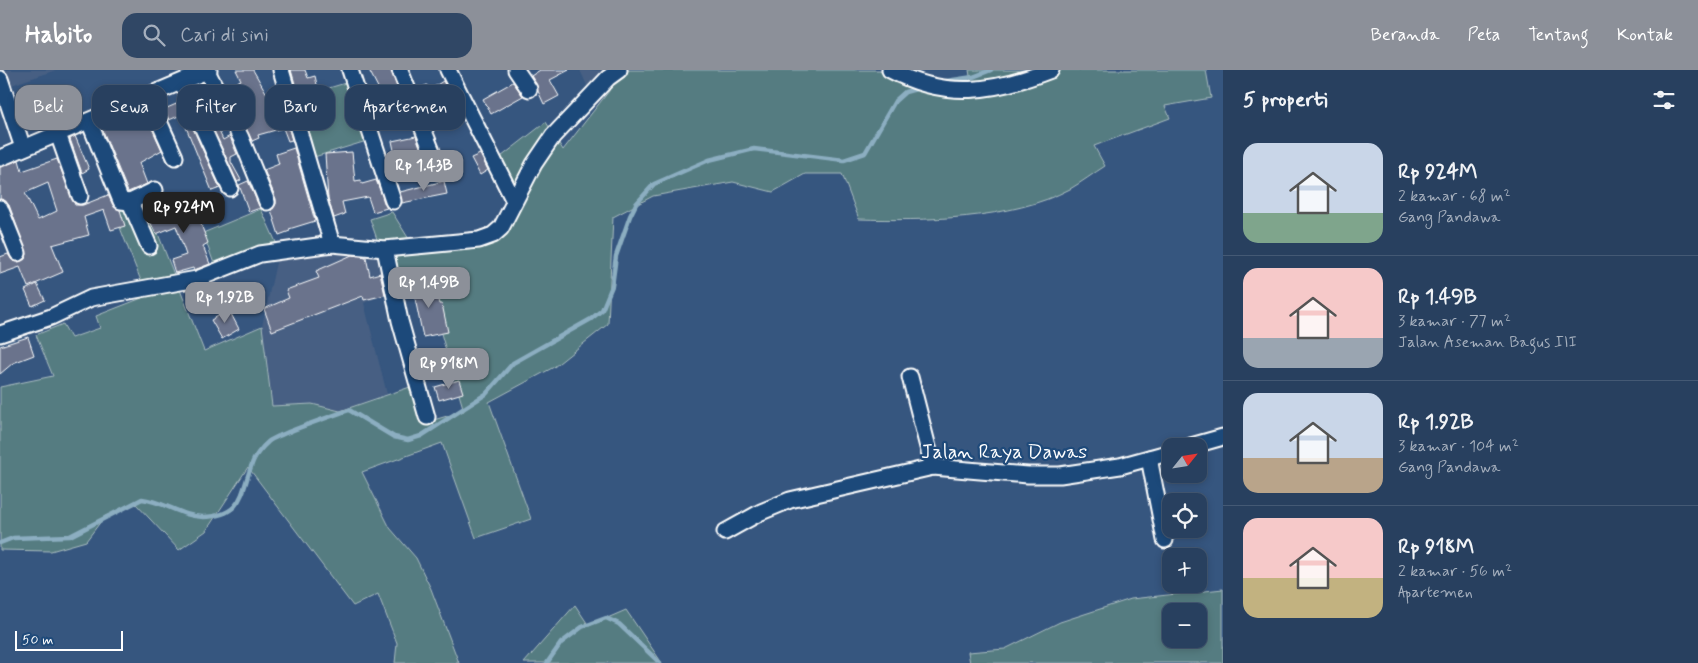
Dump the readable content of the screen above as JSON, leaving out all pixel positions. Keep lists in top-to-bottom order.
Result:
{
  "streets": {
    "street": ["Jalan Raya Dawas"]
  },
  "scale_bar": "50 m",
  "north": "top right",
  "page": {
    "header": "Habito",
    "search": "Cari di sini",
    "nav": [
      "Beranda",
      "Peta",
      "Tentang",
      "Kontak"
    ],
    "heading": "5 properti",
    "chip": [
      "Beli",
      "Sewa",
      "Filter",
      "Baru",
      "Apartemen"
    ],
    "list": [
      {
        "name": "Rp 924M",
        "note": "2 kamar · 68 m² · Gang Pandawa"
      },
      {
        "name": "Rp 1.49B",
        "note": "3 kamar · 77 m² · Jalan Aseman Bagus III"
      },
      {
        "name": "Rp 1.92B",
        "note": "3 kamar · 104 m² · Gang Pandawa"
      },
      {
        "name": "Rp 918M",
        "note": "2 kamar · 56 m² · Apartemen"
      }
    ],
    "price": [
      "Rp 1.43B",
      "Rp 924M",
      "Rp 1.49B",
      "Rp 1.92B",
      "Rp 918M"
    ],
    "map_buttons": ["+", "−"],
    "scale": "50 m"
  }
}
